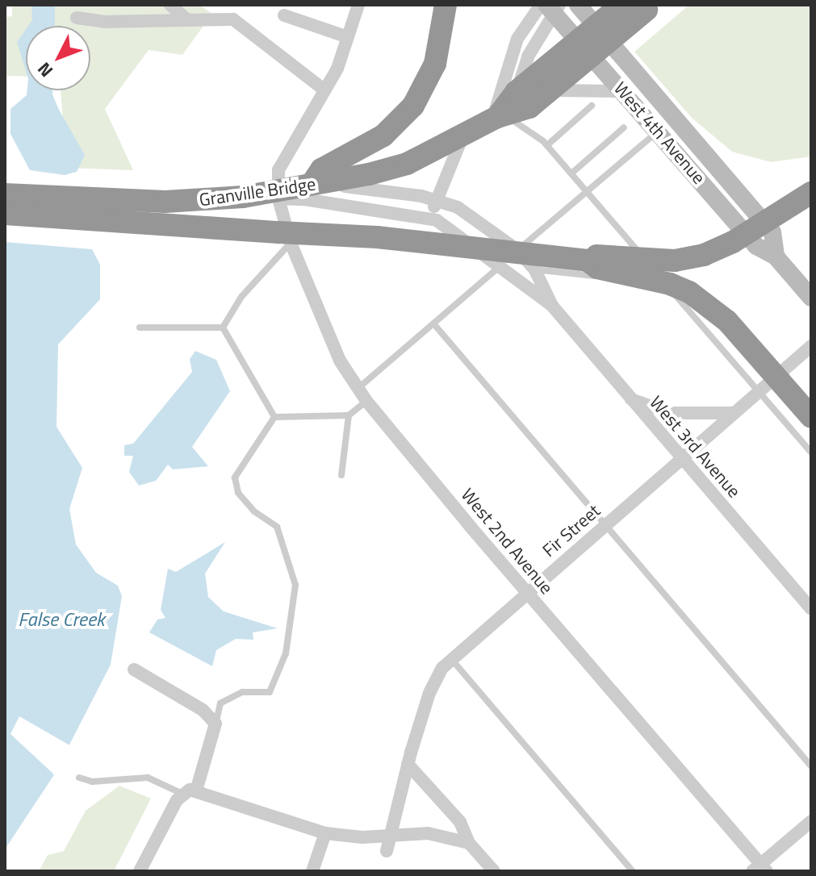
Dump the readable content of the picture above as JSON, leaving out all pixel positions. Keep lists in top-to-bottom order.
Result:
{
  "streets": {
    "highway": ["Granville Bridge"],
    "main road": ["West 4th Avenue"],
    "street": ["West 3rd Avenue", "Fir Street", "West 2nd Avenue"]
  },
  "crossings": [
    ["Granville Bridge", "West 3rd Avenue"],
    ["West 3rd Avenue", "Fir Street"],
    ["Fir Street", "West 2nd Avenue"]
  ],
  "water": ["False Creek"],
  "north": "bottom left"
}
